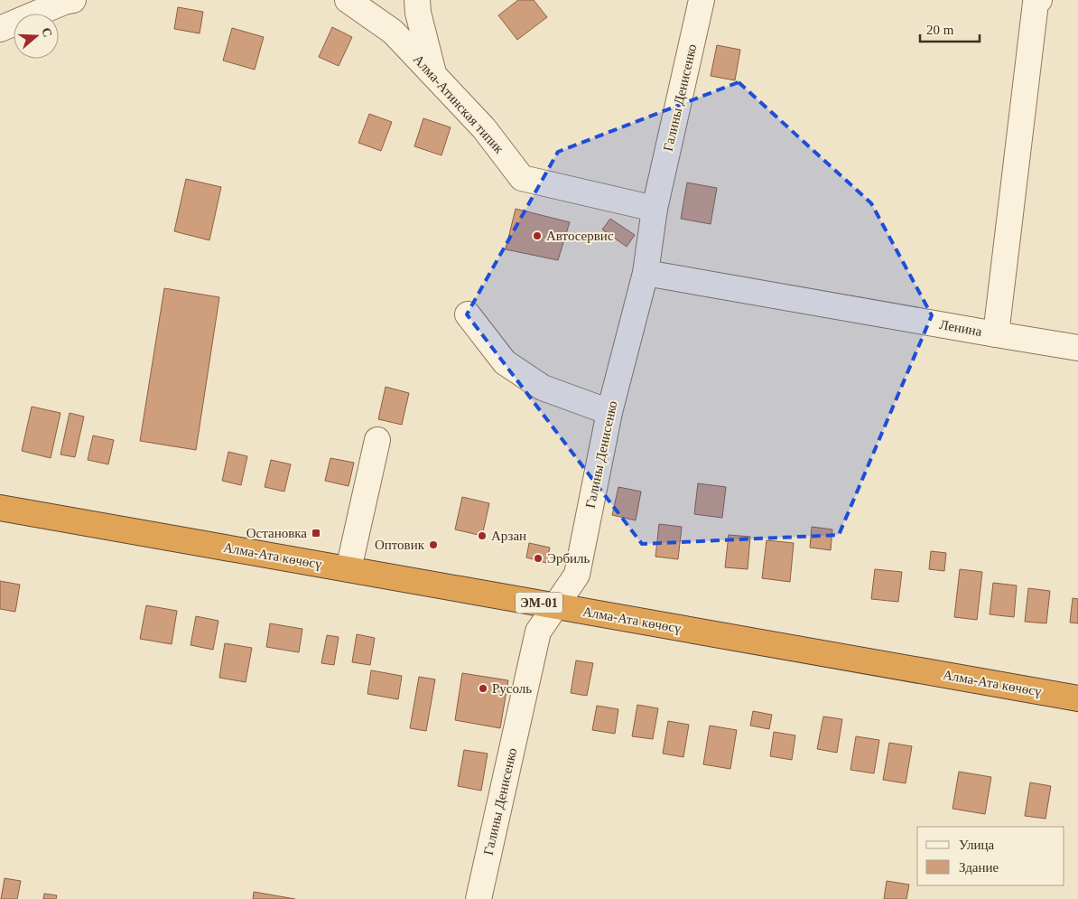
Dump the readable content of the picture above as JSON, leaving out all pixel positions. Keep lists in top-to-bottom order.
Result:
{
  "streets": {
    "highway": ["Алма-Ата көчөсү", "ЭМ-01"],
    "street": ["Галины Денисенко", "Алма-Атинская типик", "Ленина"]
  },
  "crossings": [
    ["Галины Денисенко", "Алма-Атинская типик"],
    ["Галины Денисенко", "Ленина"],
    ["Галины Денисенко", "Алма-Ата көчөсү"]
  ],
  "places": {
    "other": [
      "Автосервис",
      "Арзан",
      "Оптовик",
      "Эрбиль",
      "Русоль"
    ],
    "transit": ["Остановка"]
  },
  "legend": ["Улица", "Здание"],
  "scale_bar": "20 m",
  "north": "right"
}
